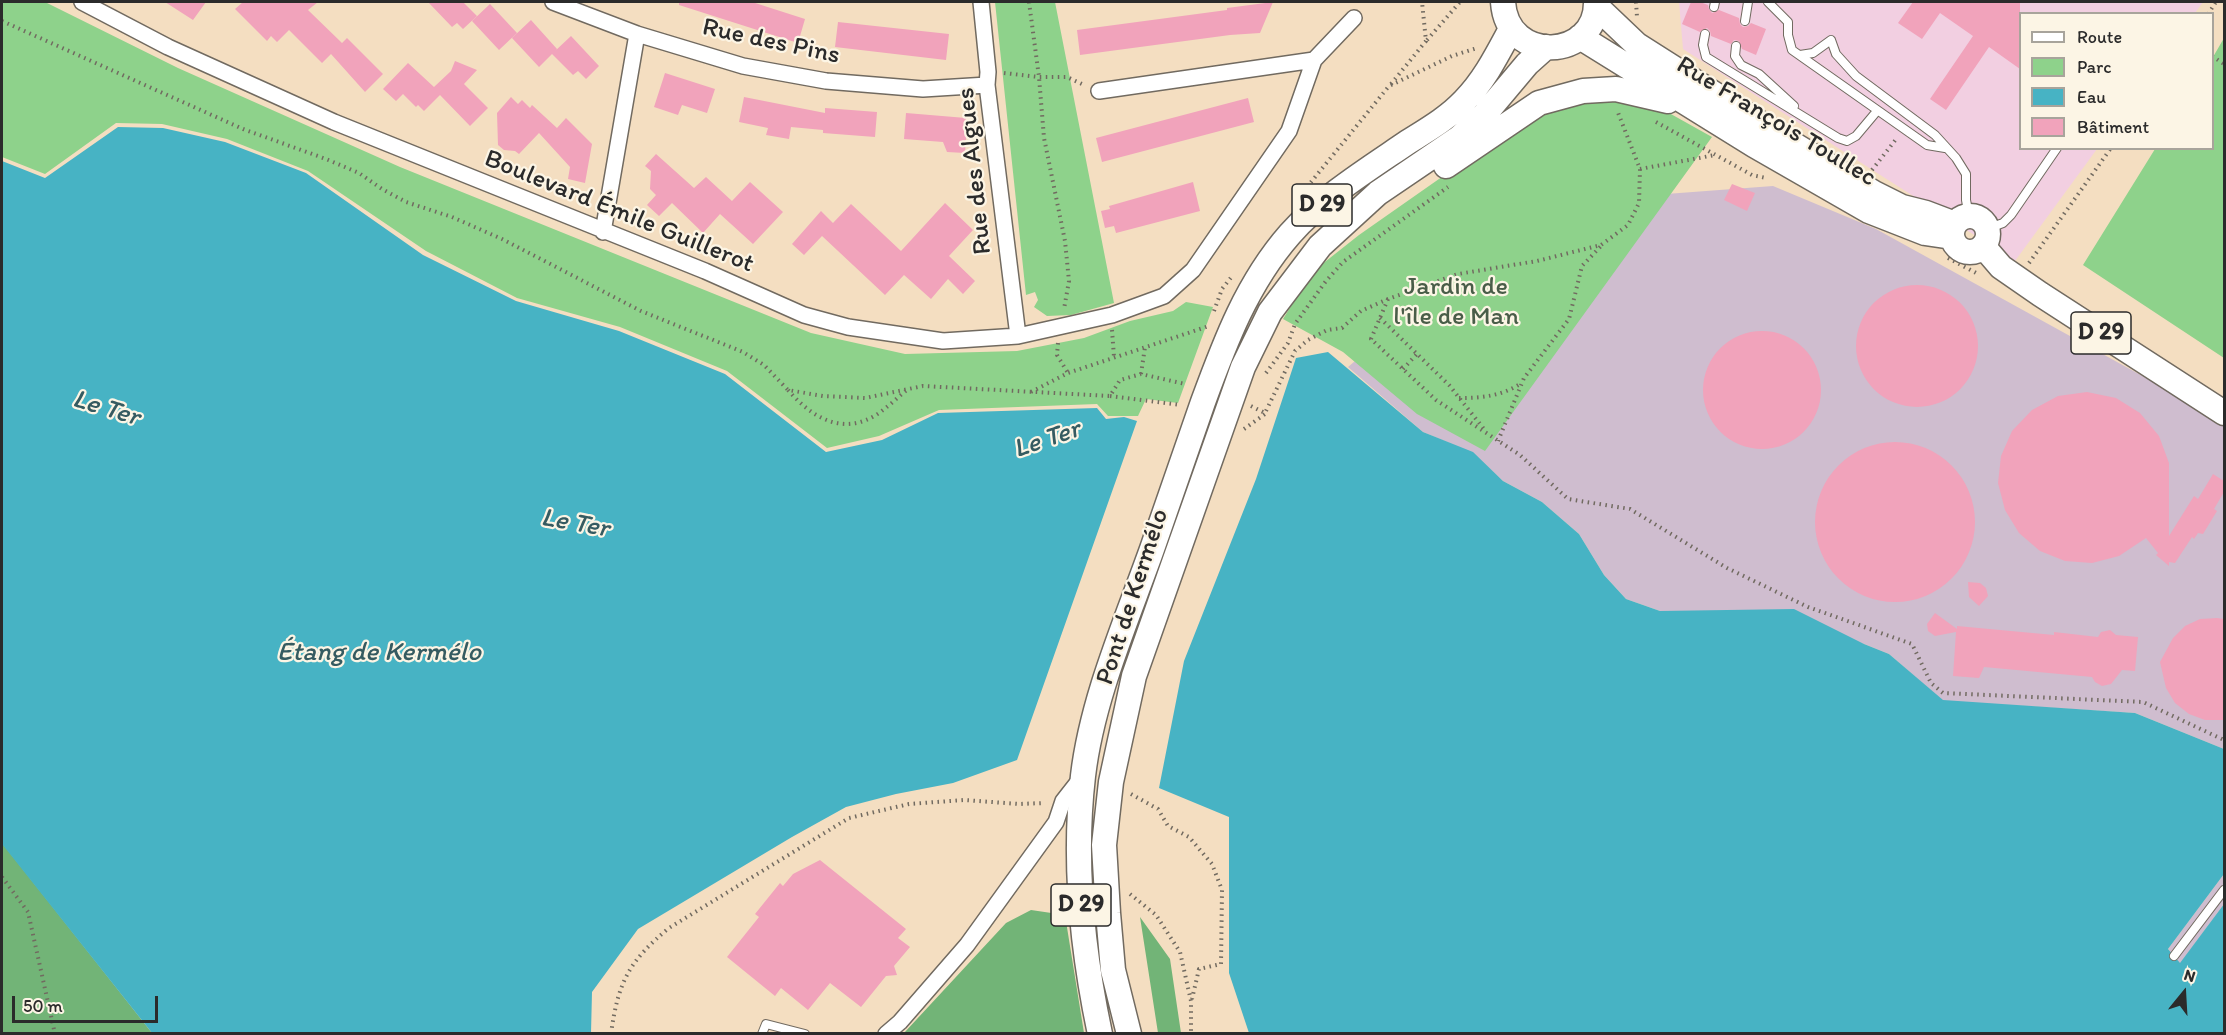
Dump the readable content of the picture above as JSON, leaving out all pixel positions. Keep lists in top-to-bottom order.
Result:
{
  "streets": {
    "main road": ["Rue François Toullec", "D 29", "Pont de Kermélo"],
    "street": ["Rue des Pins", "Rue des Algues", "Boulevard Émile Guillerot"]
  },
  "crossings": [
    ["Rue des Pins", "Rue des Algues"],
    ["Rue des Algues", "Boulevard Émile Guillerot"],
    ["D 29", "Pont de Kermélo"]
  ],
  "water": ["Le Ter", "Étang de Kermélo"],
  "parks": ["Jardin de l'île de Man"],
  "legend": [
    "Route",
    "Parc",
    "Eau",
    "Bâtiment"
  ],
  "scale_bar": "50 m",
  "north": "top"
}
